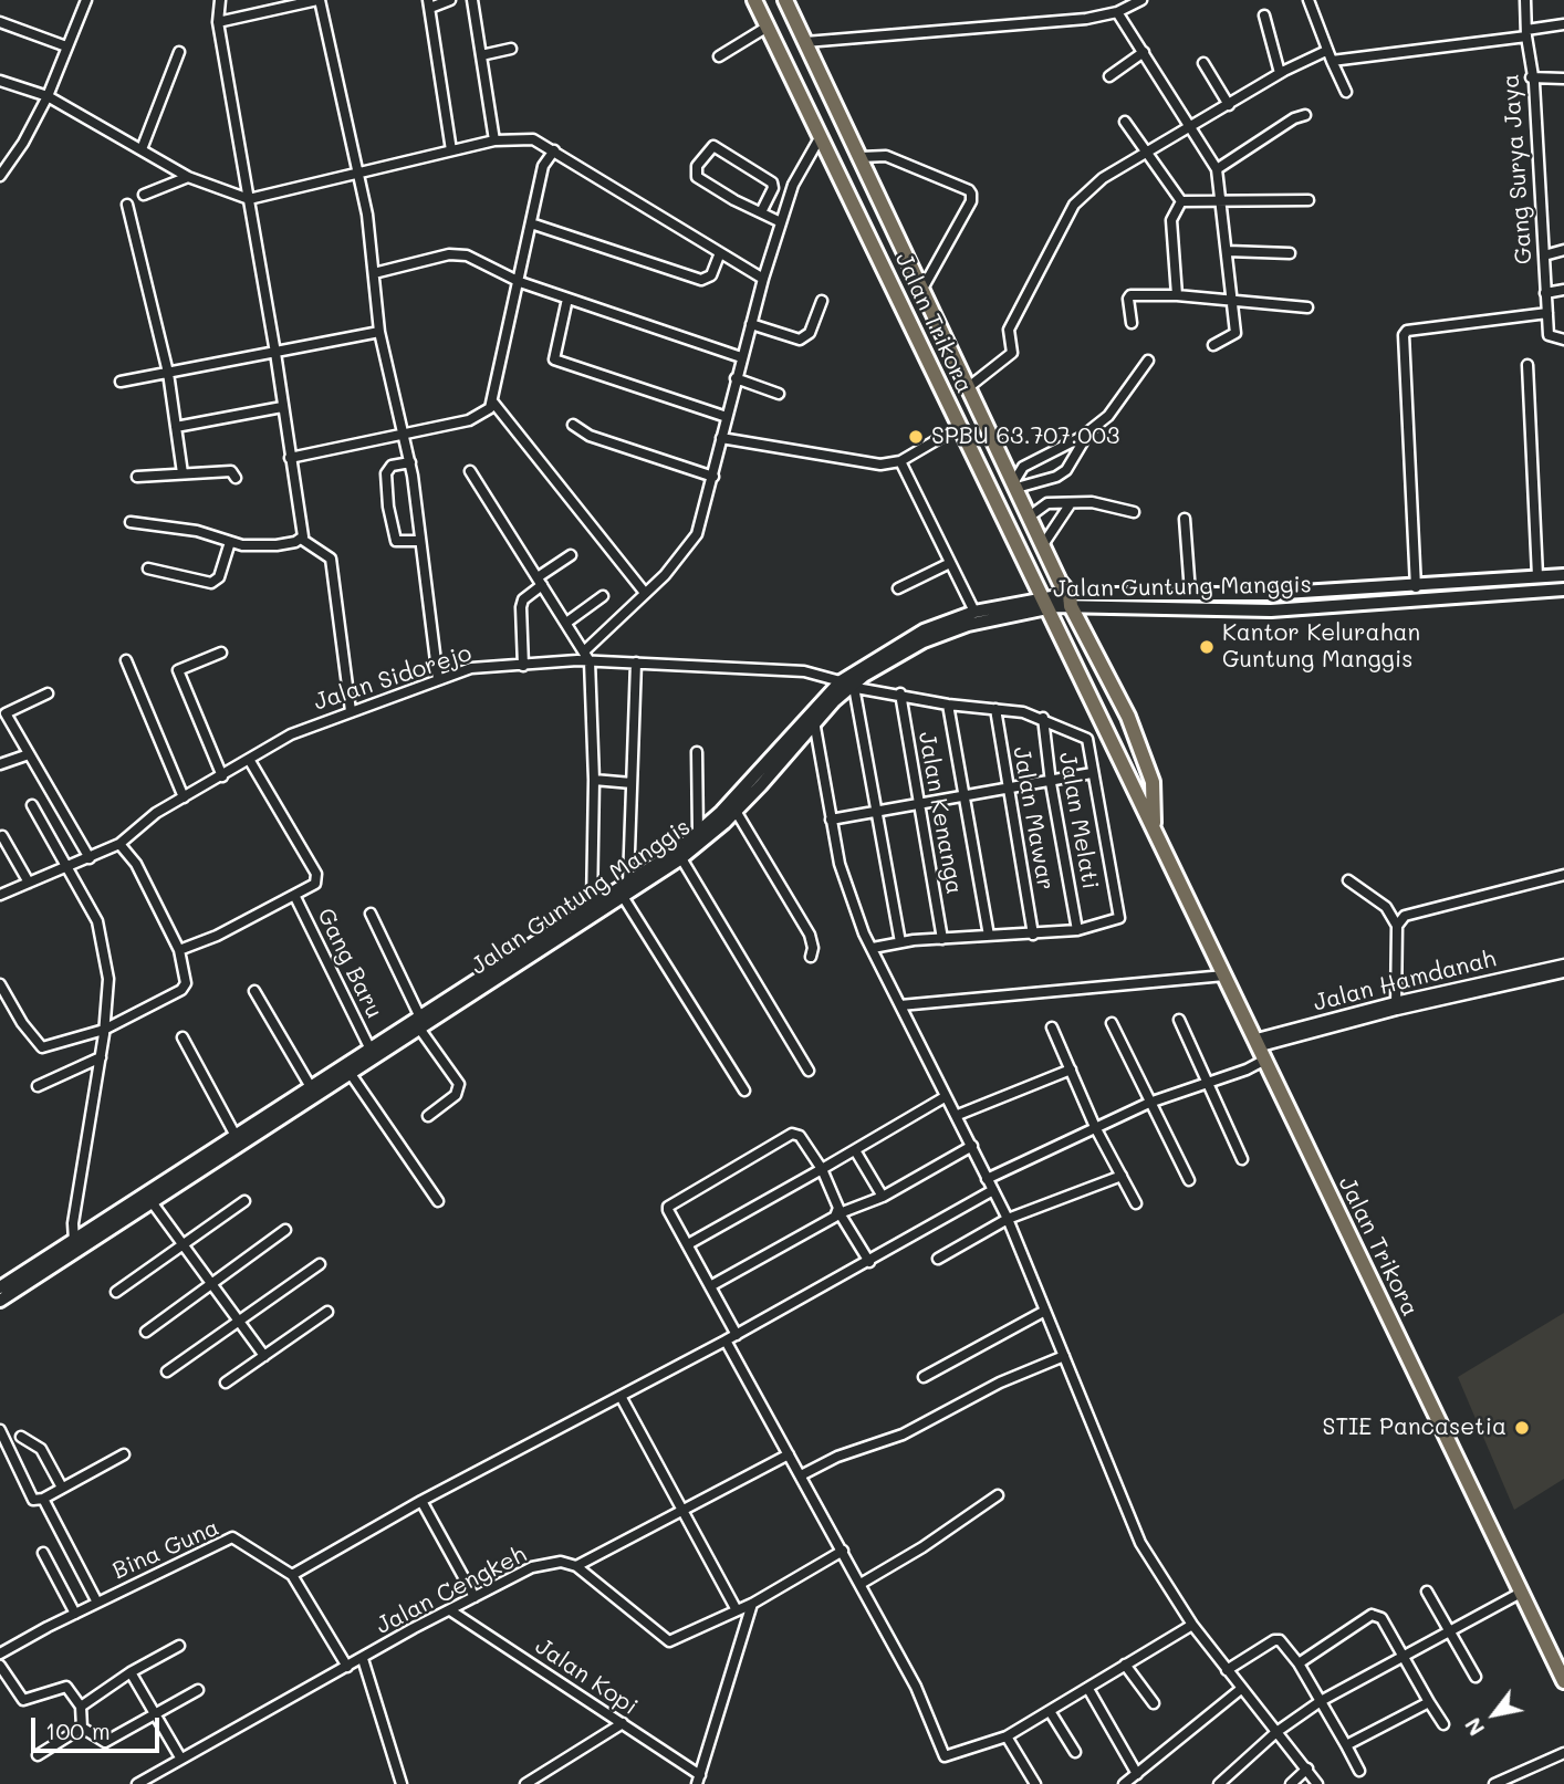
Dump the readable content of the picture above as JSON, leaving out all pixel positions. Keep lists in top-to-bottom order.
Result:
{
  "streets": {
    "main road": ["Jalan Trikora"],
    "street": [
      "Gang Surya Jaya",
      "Jalan Guntung Manggis",
      "Jalan Sidorejo",
      "Jalan Kenanga",
      "Jalan Mawar",
      "Jalan Melati",
      "Gang Baru",
      "Jalan Hamdanah",
      "Bina Guna",
      "Jalan Cengkeh",
      "Jalan Kopi"
    ]
  },
  "crossings": [
    ["Jalan Trikora", "Jalan Guntung Manggis"],
    ["Jalan Trikora", "Jalan Hamdanah"],
    ["Jalan Guntung Manggis", "Jalan Sidorejo"],
    ["Jalan Guntung Manggis", "Gang Baru"],
    ["Jalan Sidorejo", "Jalan Kenanga"],
    ["Jalan Sidorejo", "Jalan Mawar"],
    ["Jalan Sidorejo", "Jalan Melati"],
    ["Bina Guna", "Jalan Cengkeh"],
    ["Jalan Cengkeh", "Jalan Kopi"]
  ],
  "places": ["SPBU 63.707.003", "Kantor Kelurahan Guntung Manggis", "STIE Pancasetia"],
  "scale_bar": "100 m",
  "north": "bottom left"
}
